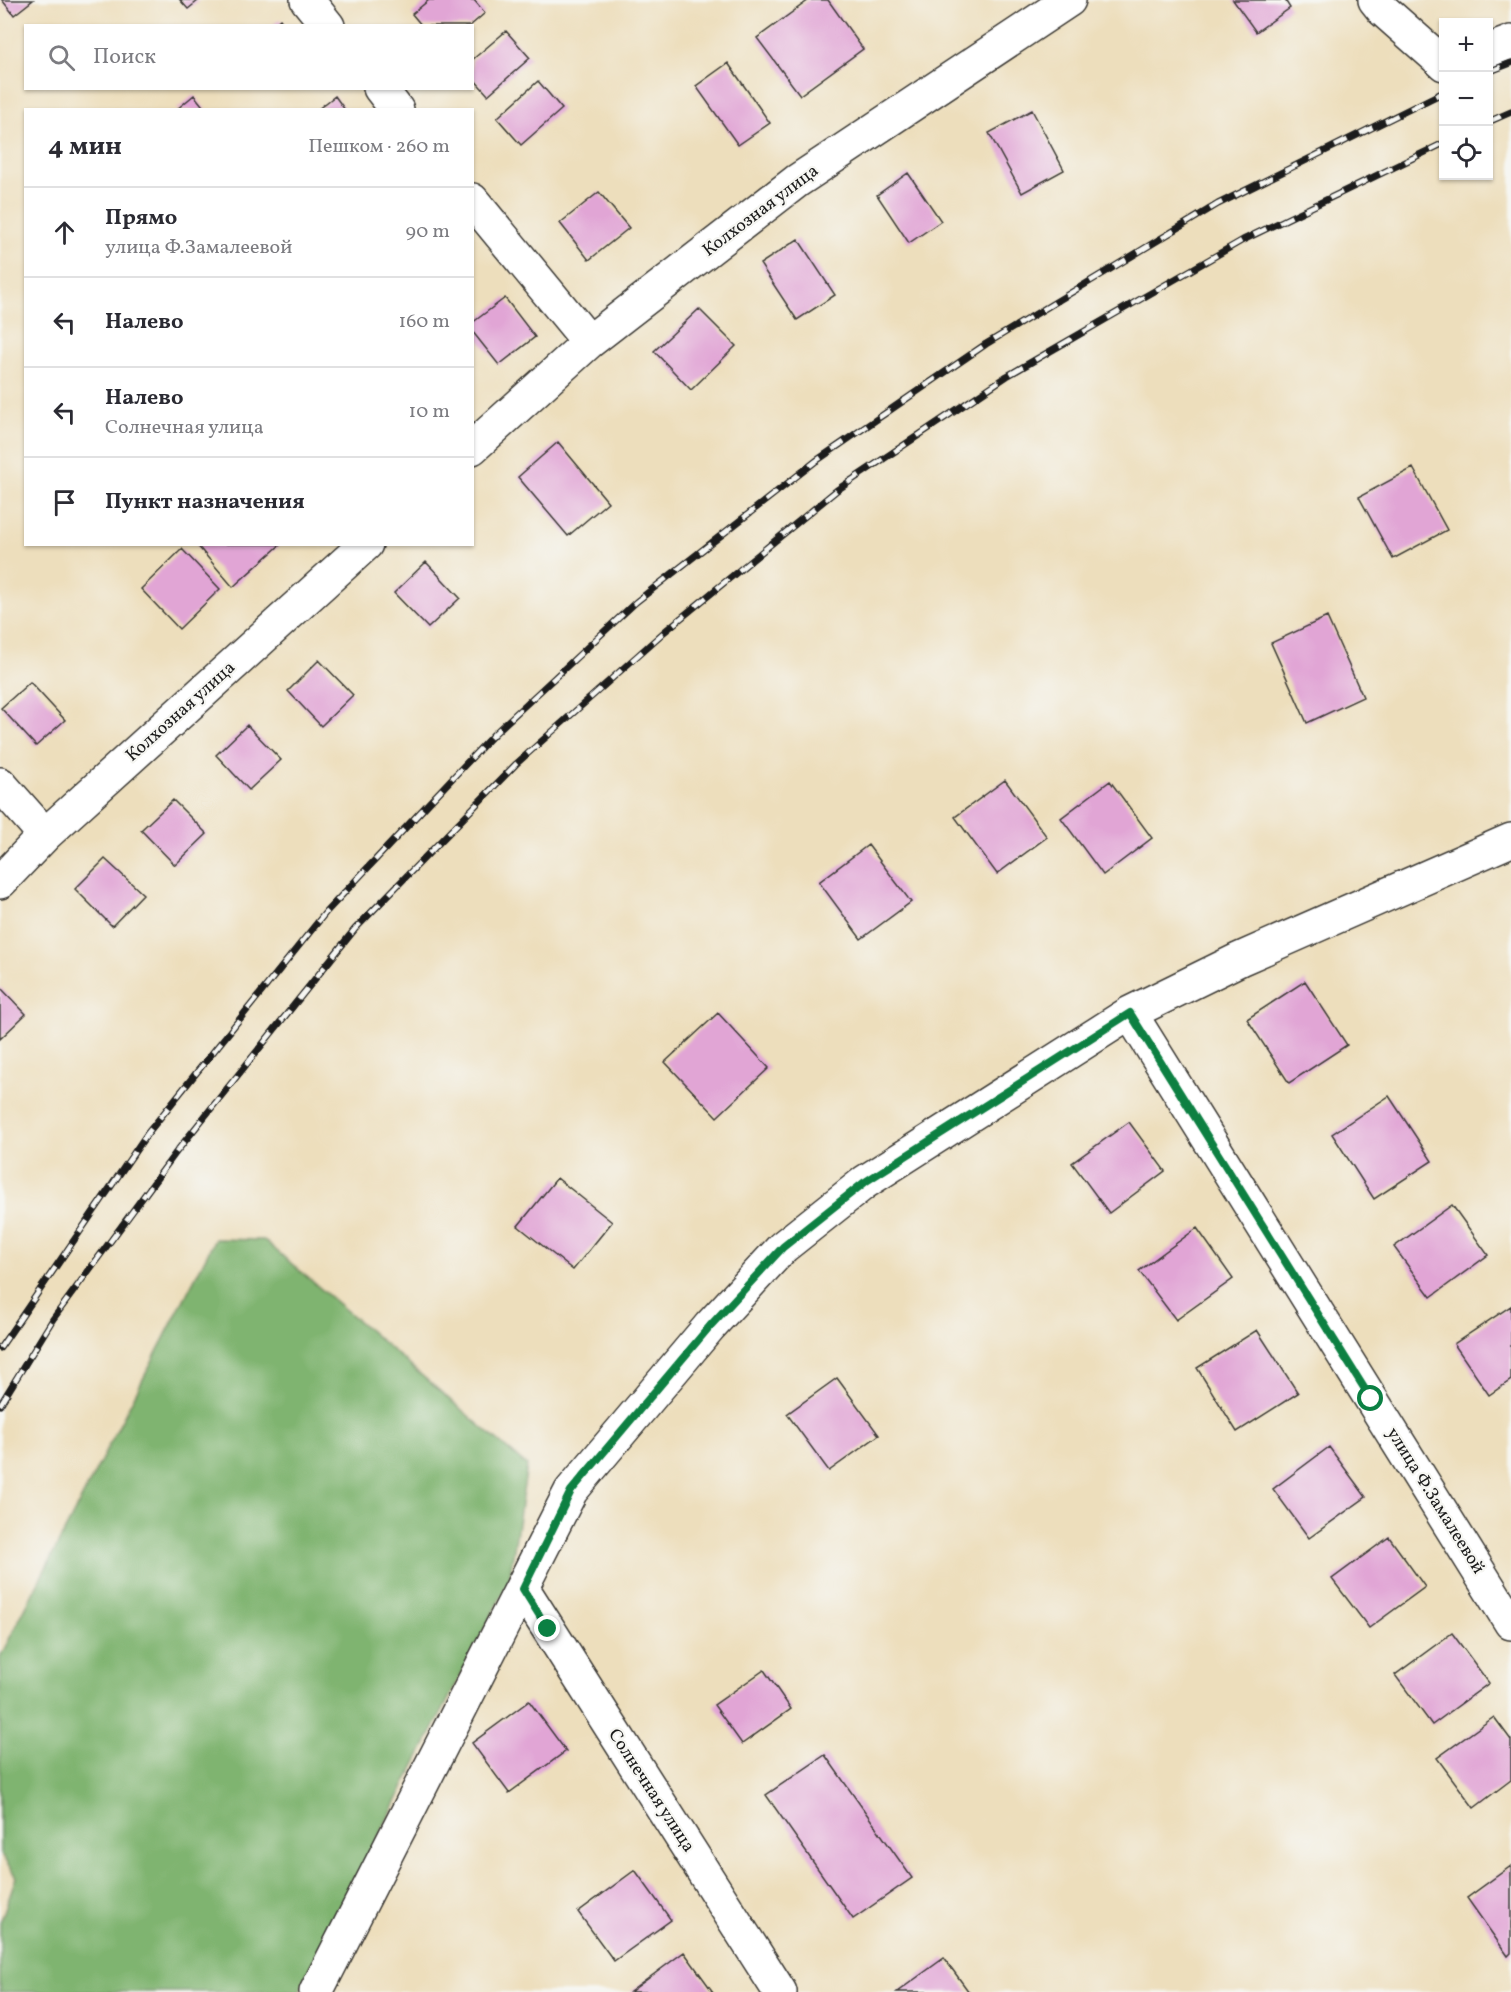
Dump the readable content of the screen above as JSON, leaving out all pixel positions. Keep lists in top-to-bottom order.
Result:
{
  "streets": {
    "street": ["Колхозная улица", "улица Ф.Замалеевой", "Солнечная улица"]
  },
  "page": {
    "map_buttons": ["+", "−"],
    "search": "Поиск",
    "heading": ["4 мин", "Пешком · 260 m"],
    "list": [
      ["Прямо", "улица Ф.Замалеевой", "90 m"],
      ["Налево", "160 m"],
      ["Налево", "Солнечная улица", "10 m"],
      "Пункт назначения"
    ]
  }
}
